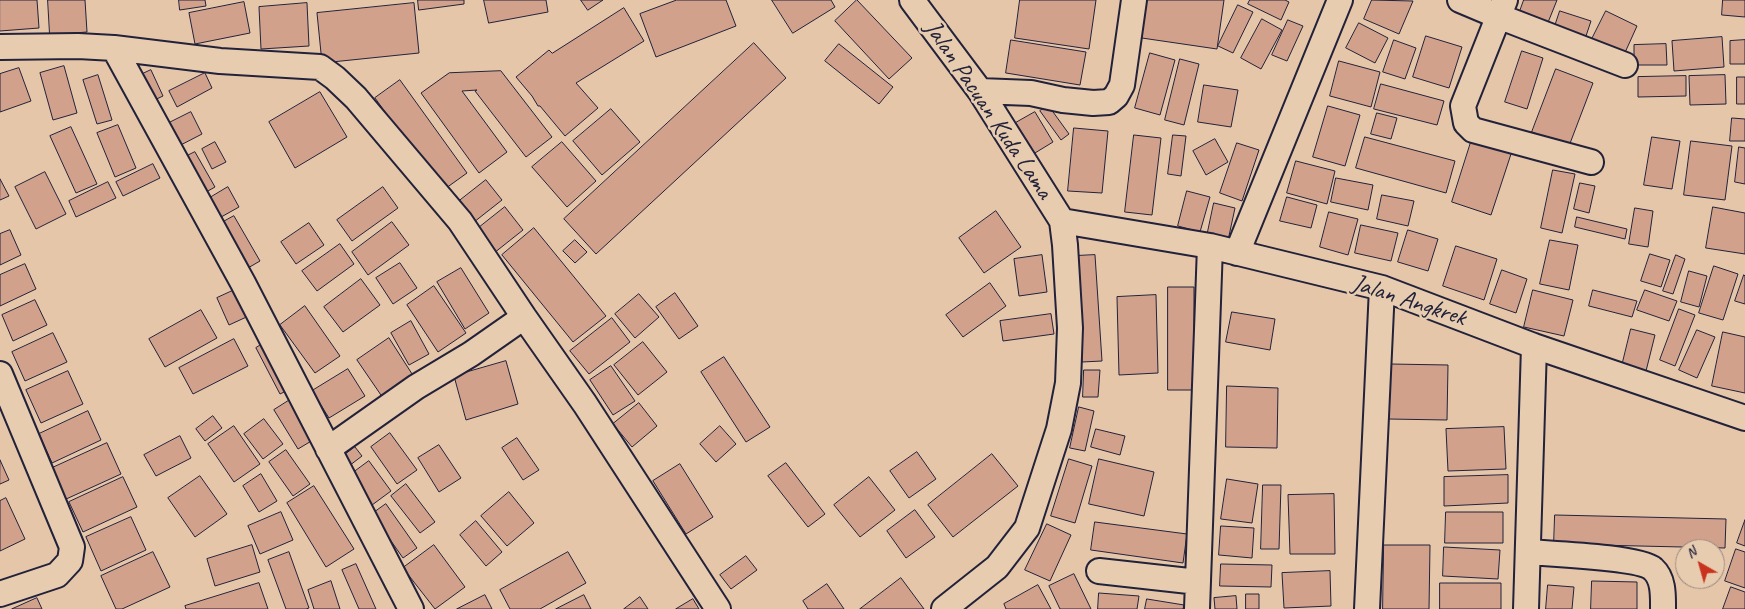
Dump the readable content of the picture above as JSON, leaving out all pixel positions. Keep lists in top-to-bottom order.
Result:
{
  "streets": {
    "street": ["Jalan Pacuan Kuda Lama", "Jalan Angkrek"]
  },
  "crossings": [
    ["Jalan Pacuan Kuda Lama", "Jalan Angkrek"]
  ],
  "north": "top left"
}
